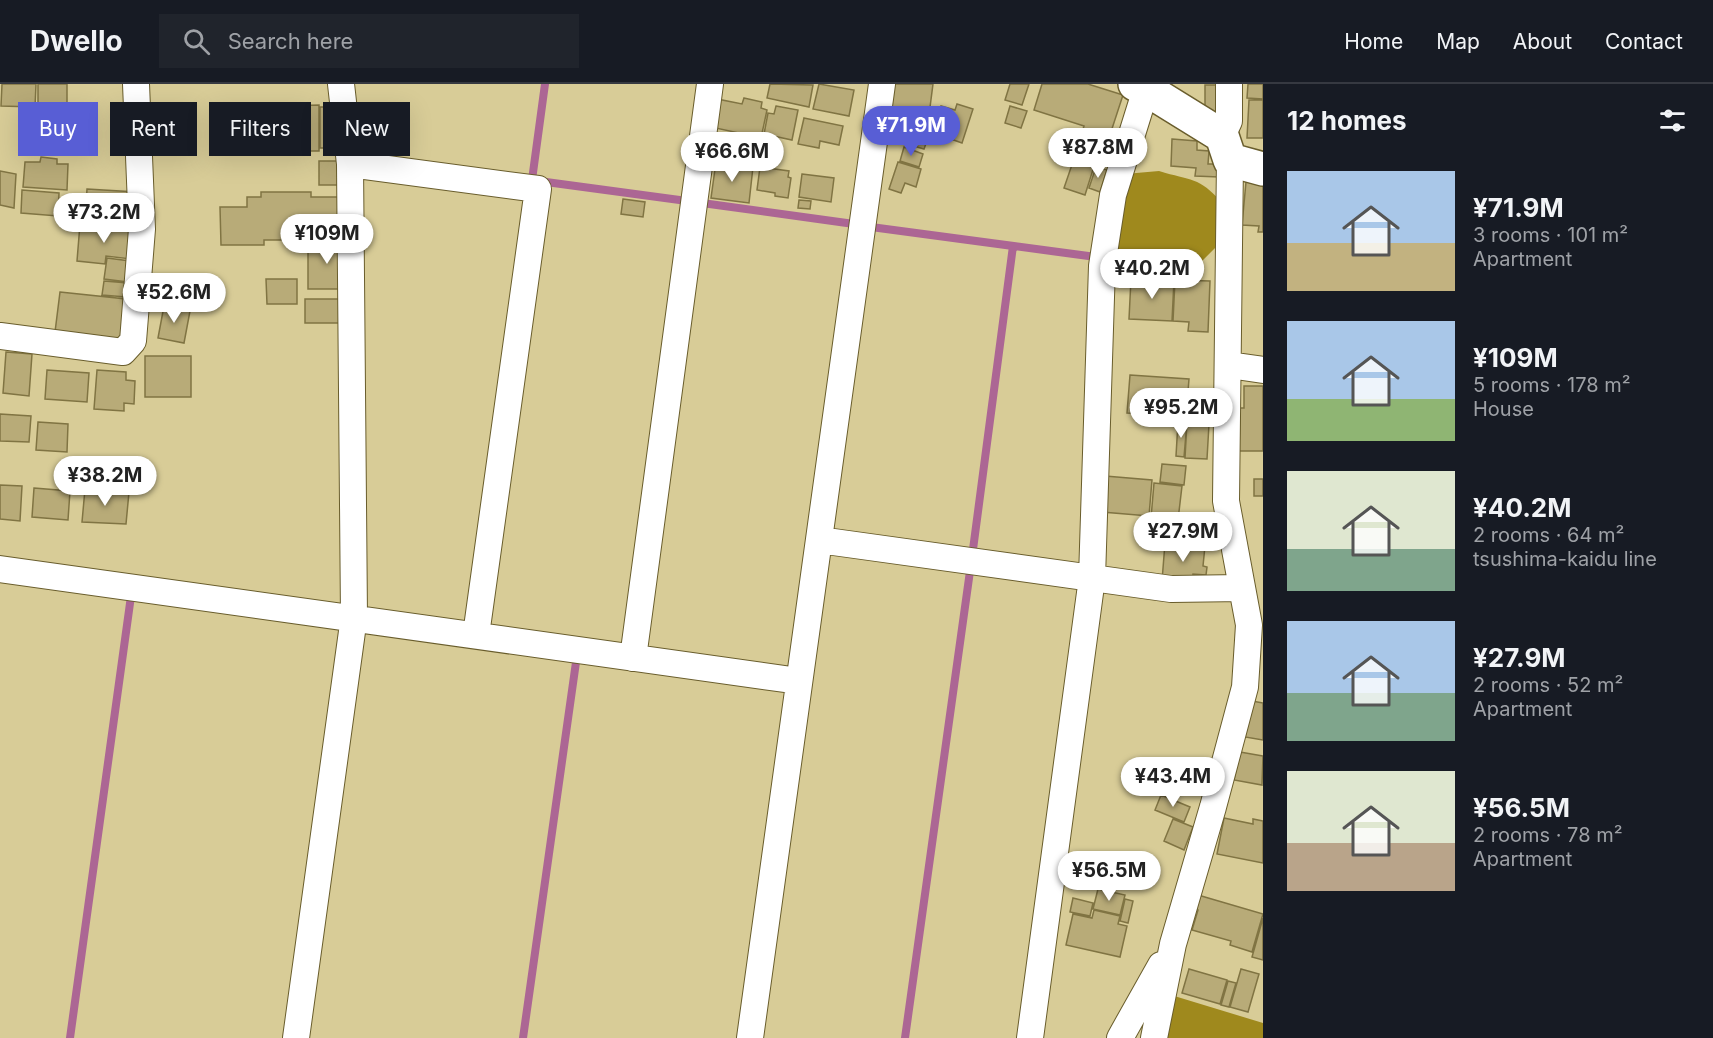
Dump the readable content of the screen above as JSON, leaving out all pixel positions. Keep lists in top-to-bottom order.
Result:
{
  "page": {
    "header": "Dwello",
    "search": "Search here",
    "nav": [
      "Home",
      "Map",
      "About",
      "Contact"
    ],
    "heading": "12 homes",
    "chip": [
      "Buy",
      "Rent",
      "Filters",
      "New"
    ],
    "price": [
      "¥71.9M",
      "¥87.8M",
      "¥66.6M",
      "¥73.2M",
      "¥109M",
      "¥40.2M",
      "¥52.6M",
      "¥95.2M",
      "¥38.2M",
      "¥27.9M",
      "¥43.4M",
      "¥56.5M"
    ],
    "list": [
      {
        "name": "¥71.9M",
        "note": "3 rooms · 101 m² · Apartment"
      },
      {
        "name": "¥109M",
        "note": "5 rooms · 178 m² · House"
      },
      {
        "name": "¥40.2M",
        "note": "2 rooms · 64 m² · tsushima-kaidu line"
      },
      {
        "name": "¥27.9M",
        "note": "2 rooms · 52 m² · Apartment"
      },
      {
        "name": "¥56.5M",
        "note": "2 rooms · 78 m² · Apartment"
      }
    ]
  }
}
